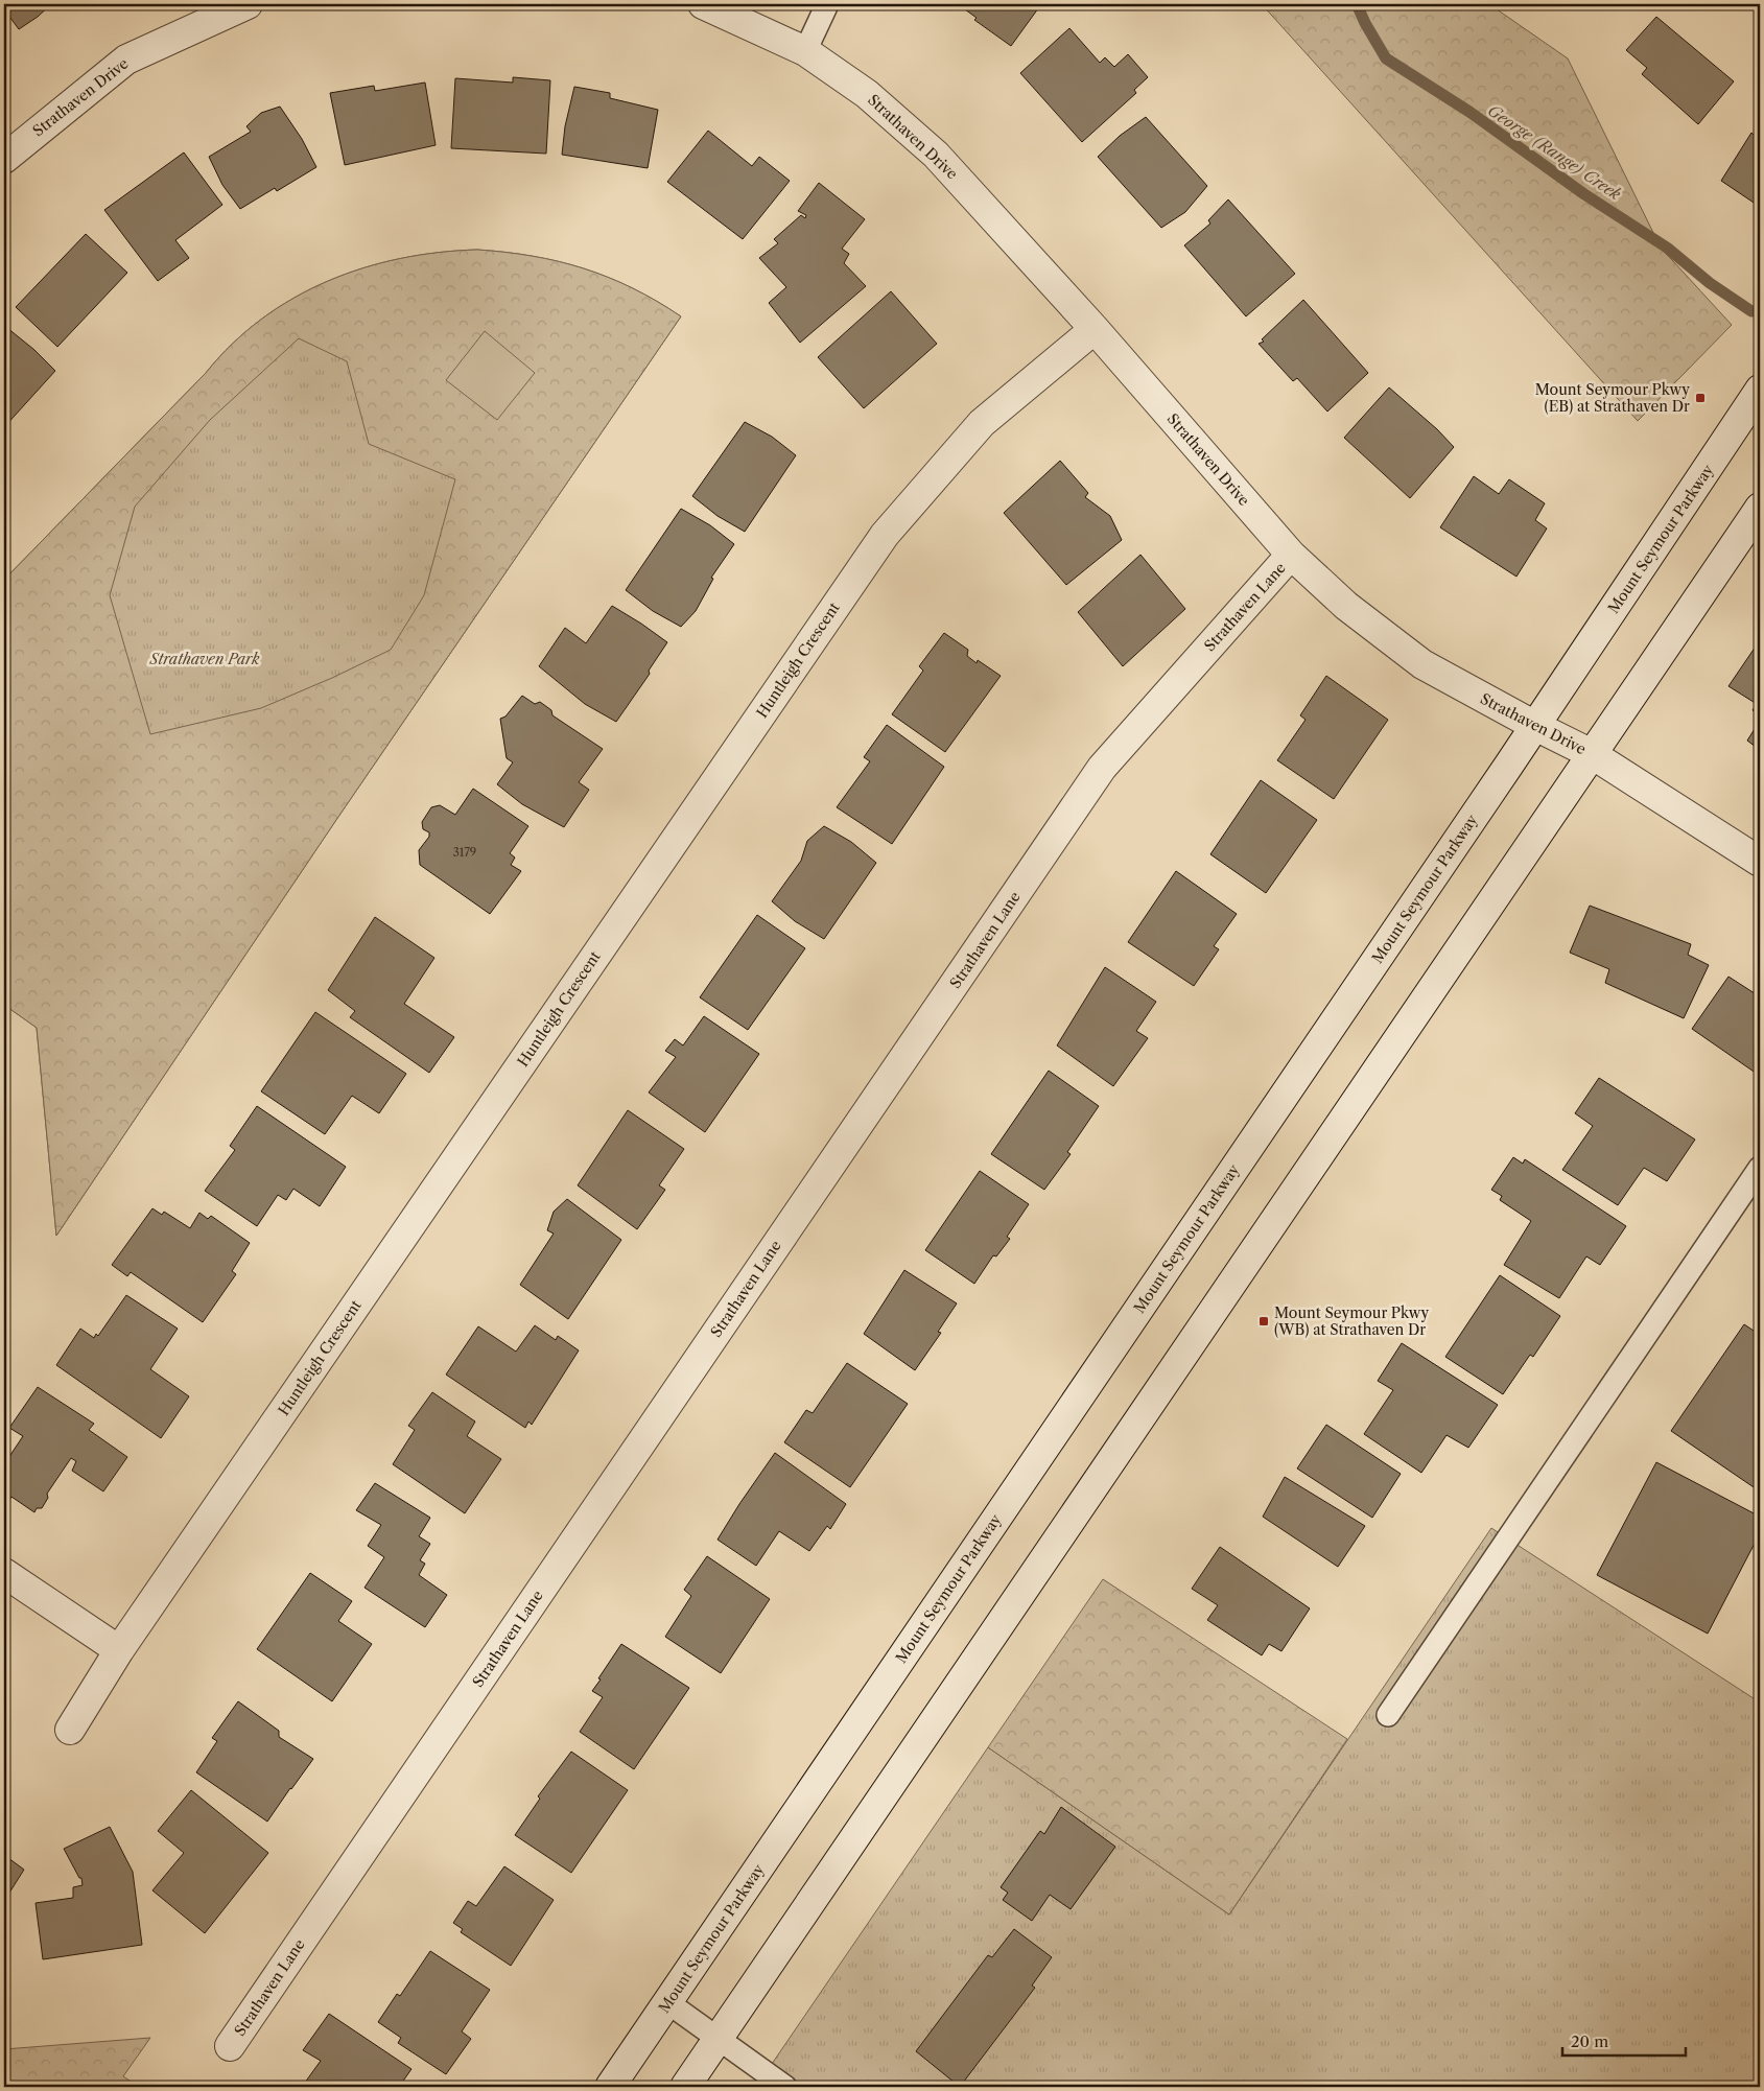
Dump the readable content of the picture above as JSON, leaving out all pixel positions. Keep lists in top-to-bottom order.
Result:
{
  "streets": {
    "street": [
      "Strathaven Drive",
      "Mount Seymour Parkway",
      "Strathaven Lane",
      "Huntleigh Crescent"
    ]
  },
  "crossings": [
    ["Strathaven Drive", "Mount Seymour Parkway"],
    ["Strathaven Drive", "Strathaven Lane"],
    ["Strathaven Drive", "Huntleigh Crescent"]
  ],
  "water": ["George (Range) Creek"],
  "parks": ["Strathaven Park"],
  "places": {
    "transit": ["Mount Seymour Pkwy (EB) at Strathaven Dr", "Mount Seymour Pkwy (WB) at Strathaven Dr"]
  },
  "house_numbers": ["3179"],
  "scale_bar": "20 m"
}
